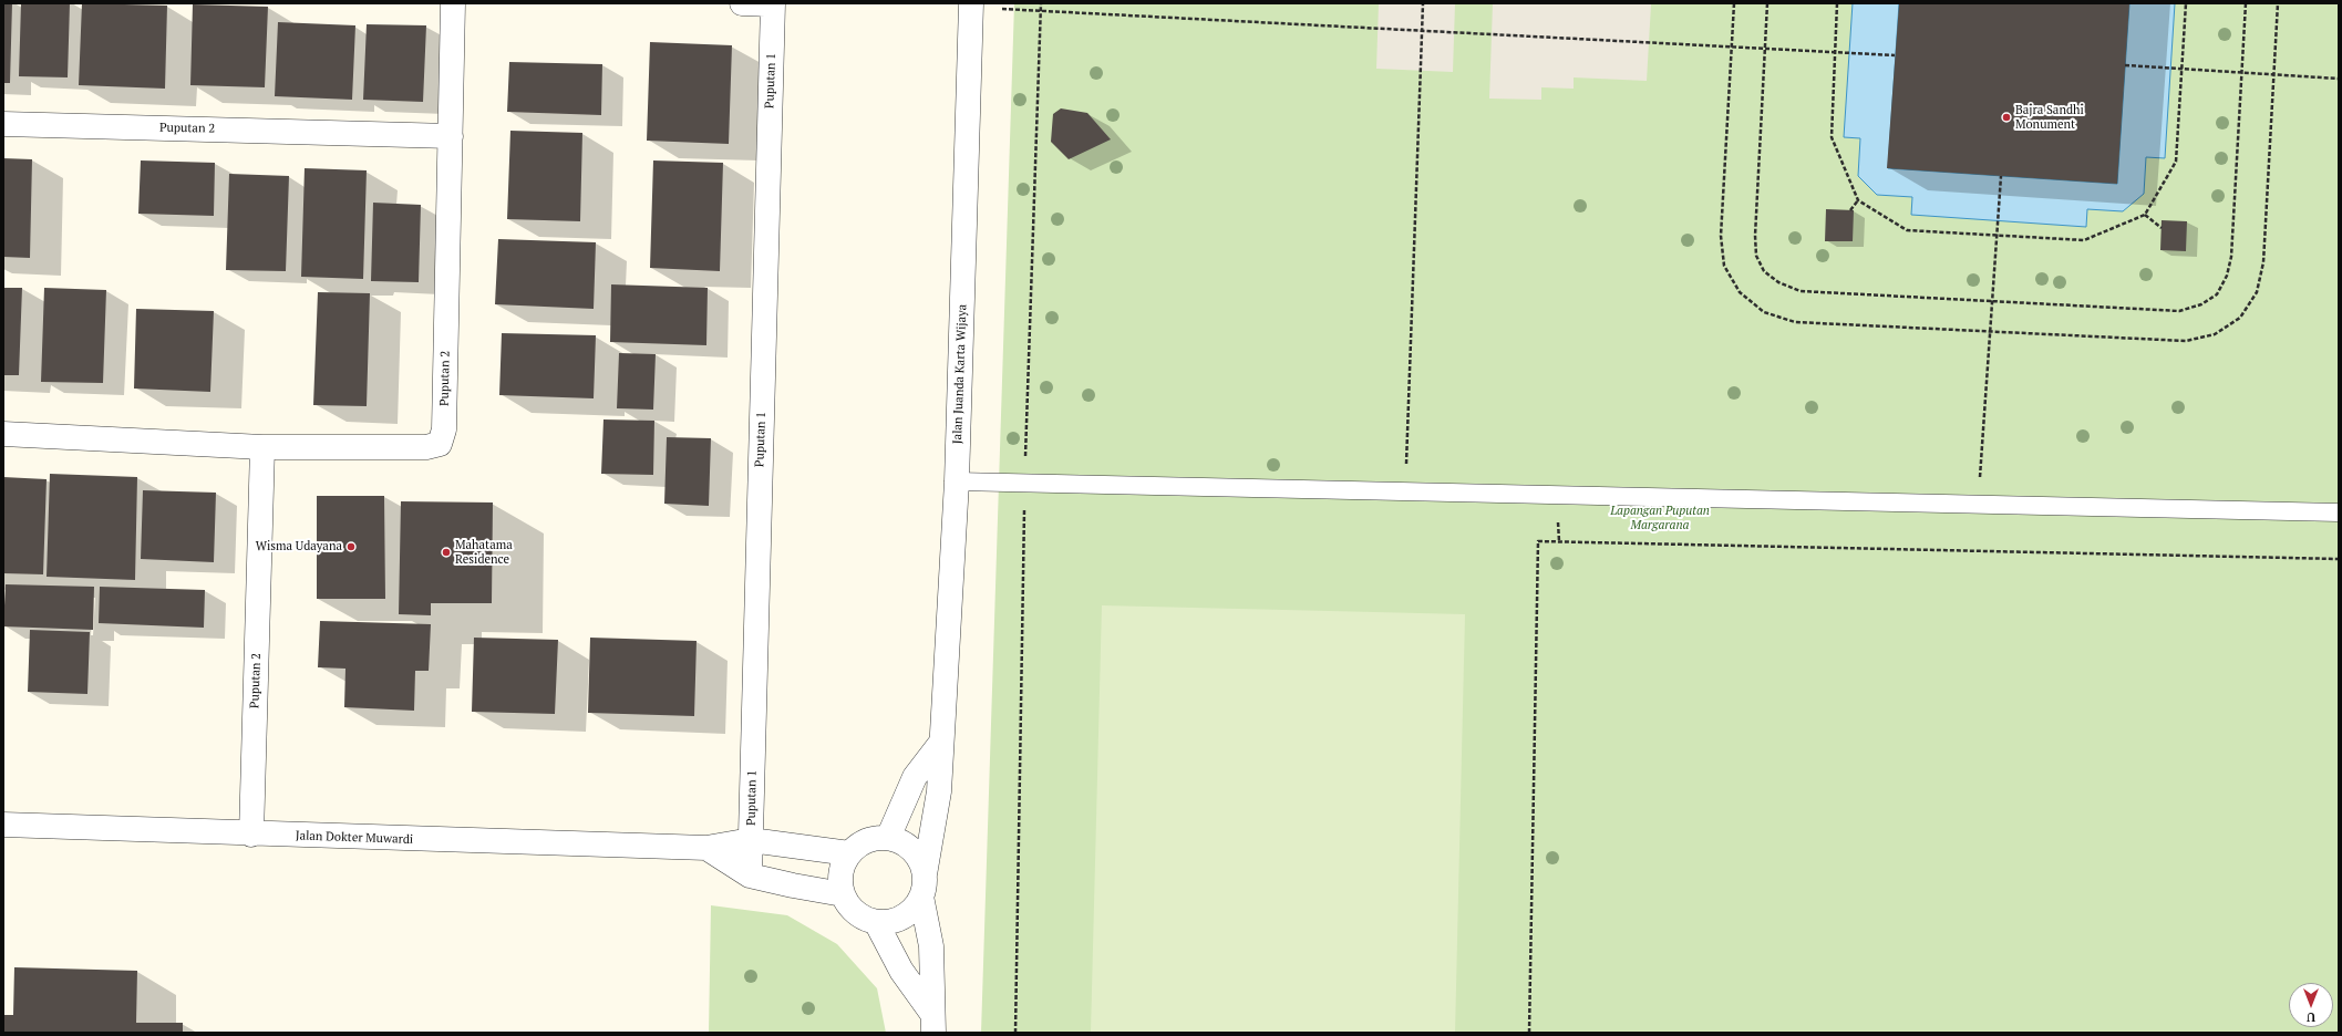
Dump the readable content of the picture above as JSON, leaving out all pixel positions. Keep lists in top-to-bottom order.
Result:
{
  "streets": {
    "street": [
      "Puputan 1",
      "Puputan 2",
      "Jalan Juanda Karta Wijaya",
      "Jalan Dokter Muwardi"
    ]
  },
  "crossings": [
    ["Puputan 1", "Jalan Dokter Muwardi"],
    ["Puputan 2", "Jalan Dokter Muwardi"],
    ["Jalan Juanda Karta Wijaya", "Jalan Dokter Muwardi"]
  ],
  "parks": ["Lapangan Puputan Margarana"],
  "places": ["Bajra Sandhi Monument", "Wisma Udayana", "Mahatama Residence"],
  "north": "bottom"
}
